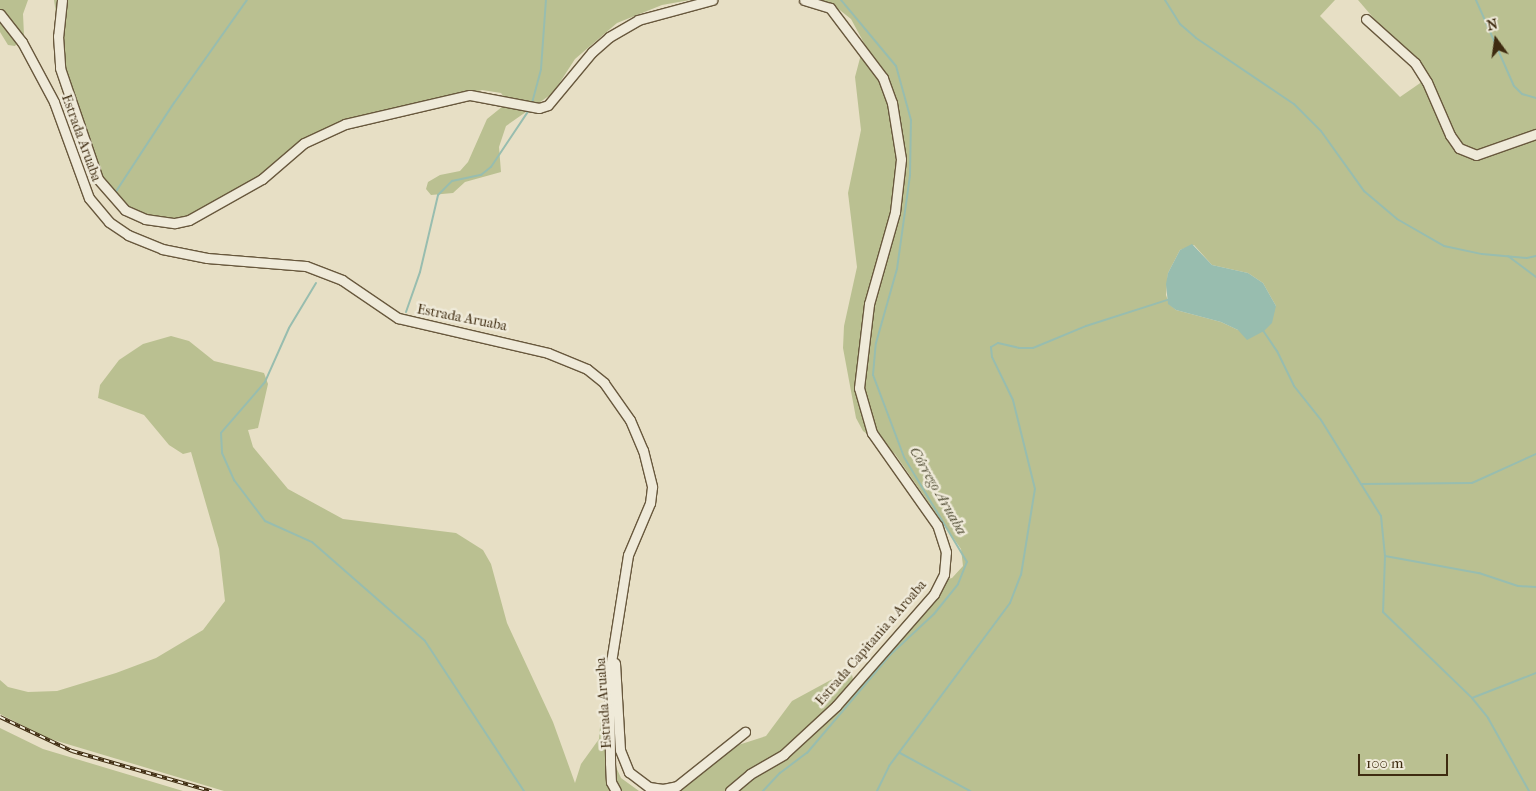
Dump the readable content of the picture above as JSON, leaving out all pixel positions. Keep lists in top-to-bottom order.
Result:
{
  "streets": {
    "street": ["Estrada Aruaba", "Estrada Capitania a Aroaba"]
  },
  "water": ["Córrego Aruaba"],
  "scale_bar": "100 m",
  "north": "top"
}
